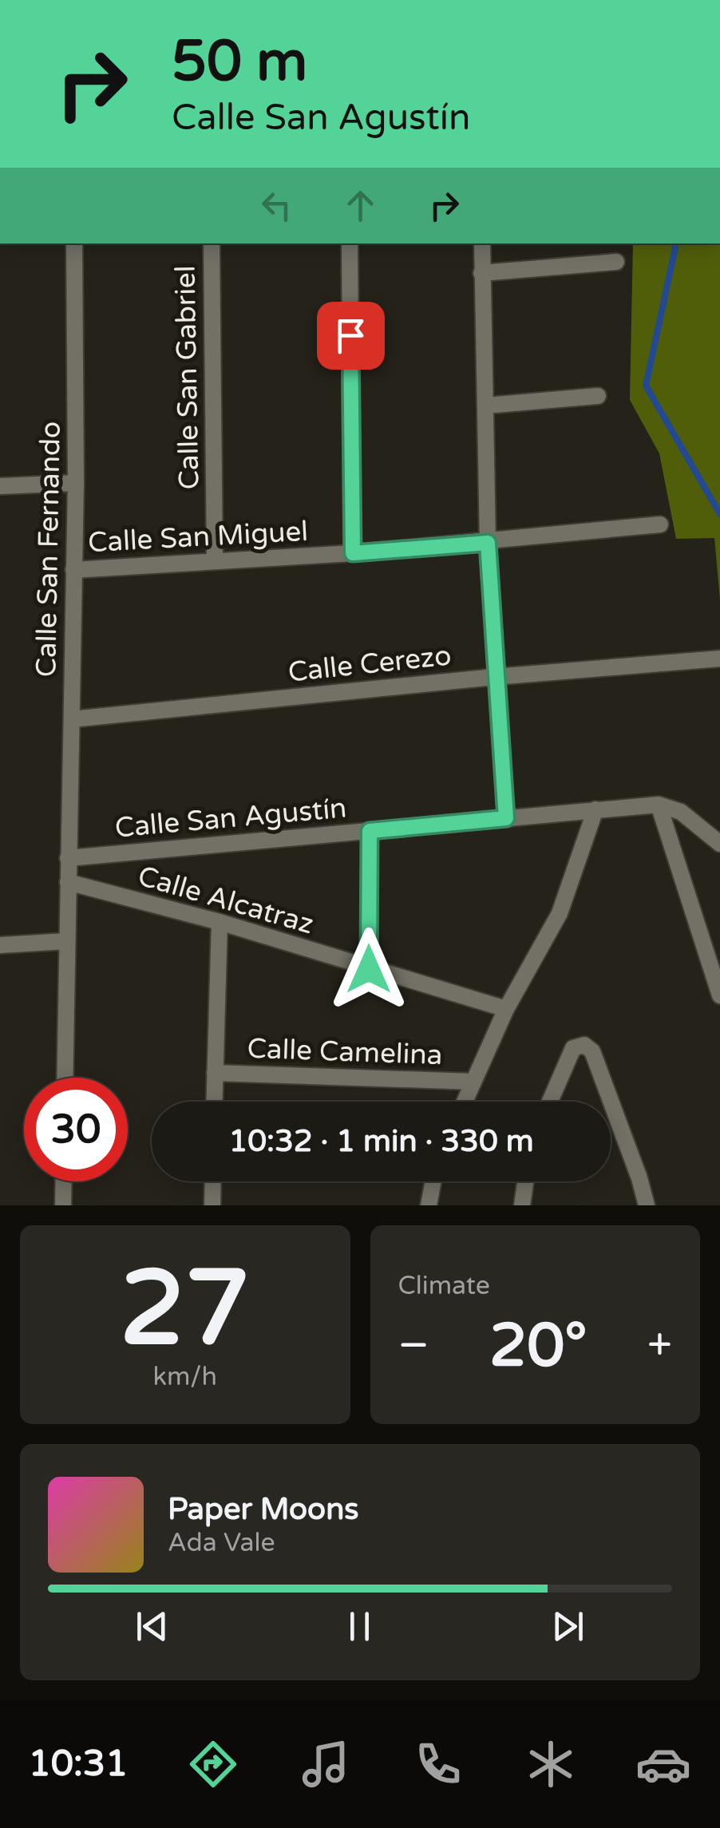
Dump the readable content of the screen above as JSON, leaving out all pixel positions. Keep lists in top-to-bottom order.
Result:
{
  "streets": {
    "street": [
      "Calle San Gabriel",
      "Calle San Miguel",
      "Calle San Fernando",
      "Calle Cerezo",
      "Calle San Agustín",
      "Calle Alcatraz",
      "Calle Camelina"
    ]
  },
  "crossings": [
    ["Calle San Gabriel", "Calle San Miguel"],
    ["Calle San Miguel", "Calle San Fernando"],
    ["Calle San Fernando", "Calle Cerezo"],
    ["Calle San Fernando", "Calle San Agustín"],
    ["Calle San Fernando", "Calle Alcatraz"]
  ],
  "page": {
    "turn": ["50 m", "Calle San Agustín"],
    "limit": "30",
    "trip": "10:32 · 1 min · 330 m",
    "tile": [
      ["27", "km/h"],
      "Climate"
    ],
    "heat": ["−", "20°", "+"],
    "song": ["Paper Moons", "Ada Vale"],
    "tabs": "10:31"
  }
}
